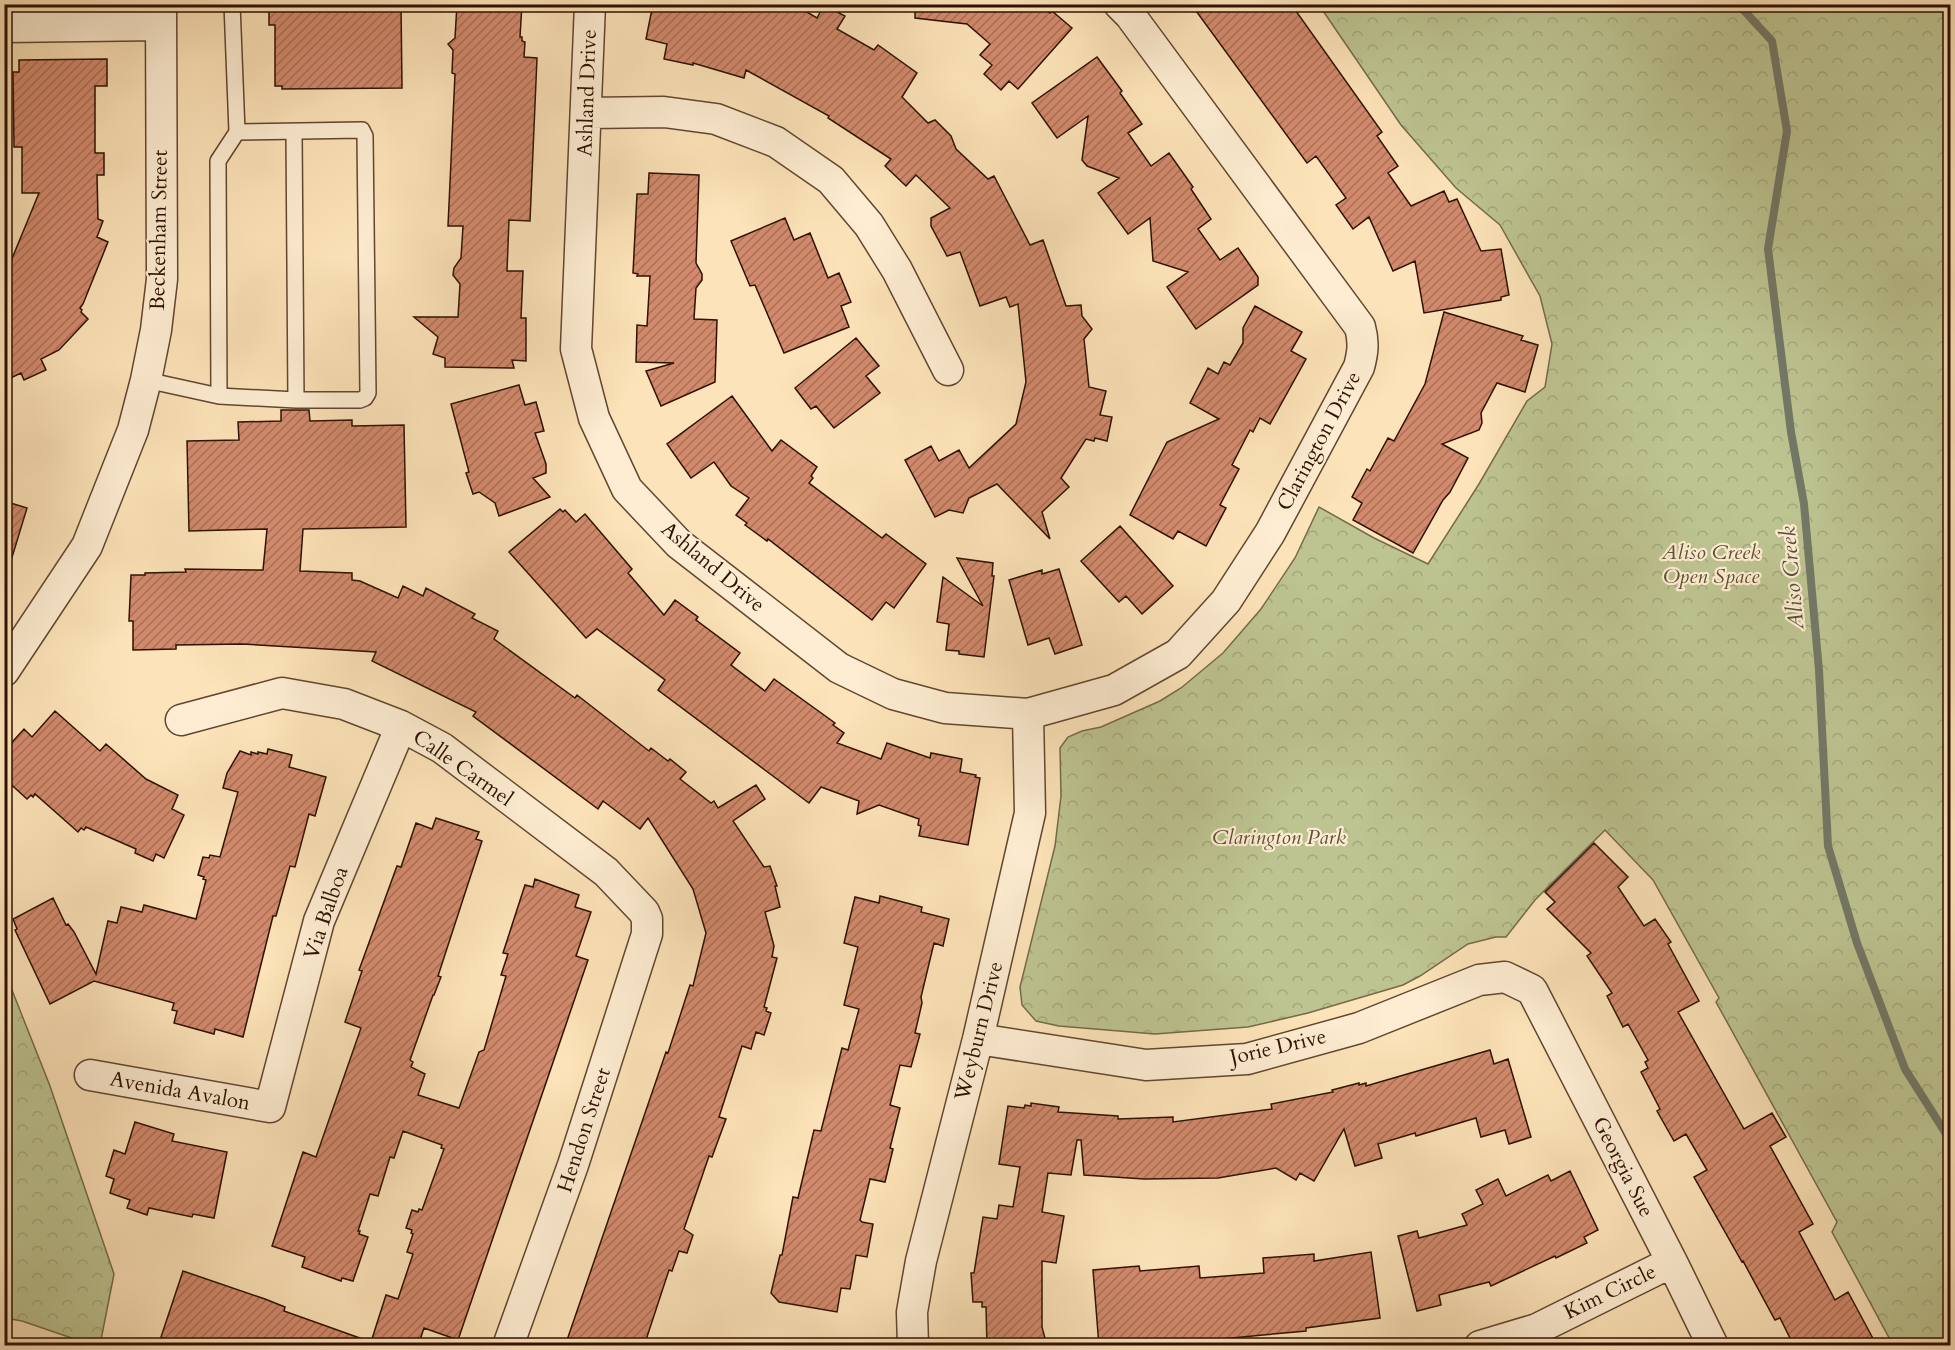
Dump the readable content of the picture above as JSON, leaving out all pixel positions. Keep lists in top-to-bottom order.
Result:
{
  "streets": {
    "street": [
      "Ashland Drive",
      "Beckenham Street",
      "Clarington Drive",
      "Calle Carmel",
      "Via Balboa",
      "Weyburn Drive",
      "Jorie Drive",
      "Avenida Avalon",
      "Hendon Street",
      "Georgia Sue",
      "Kim Circle"
    ]
  },
  "crossings": [
    ["Ashland Drive", "Clarington Drive"],
    ["Ashland Drive", "Weyburn Drive"],
    ["Clarington Drive", "Weyburn Drive"],
    ["Calle Carmel", "Via Balboa"],
    ["Calle Carmel", "Hendon Street"],
    ["Via Balboa", "Avenida Avalon"],
    ["Weyburn Drive", "Jorie Drive"],
    ["Jorie Drive", "Georgia Sue"],
    ["Georgia Sue", "Kim Circle"]
  ],
  "water": ["Aliso Creek"],
  "parks": ["Aliso Creek Open Space", "Clarington Park"]
}
